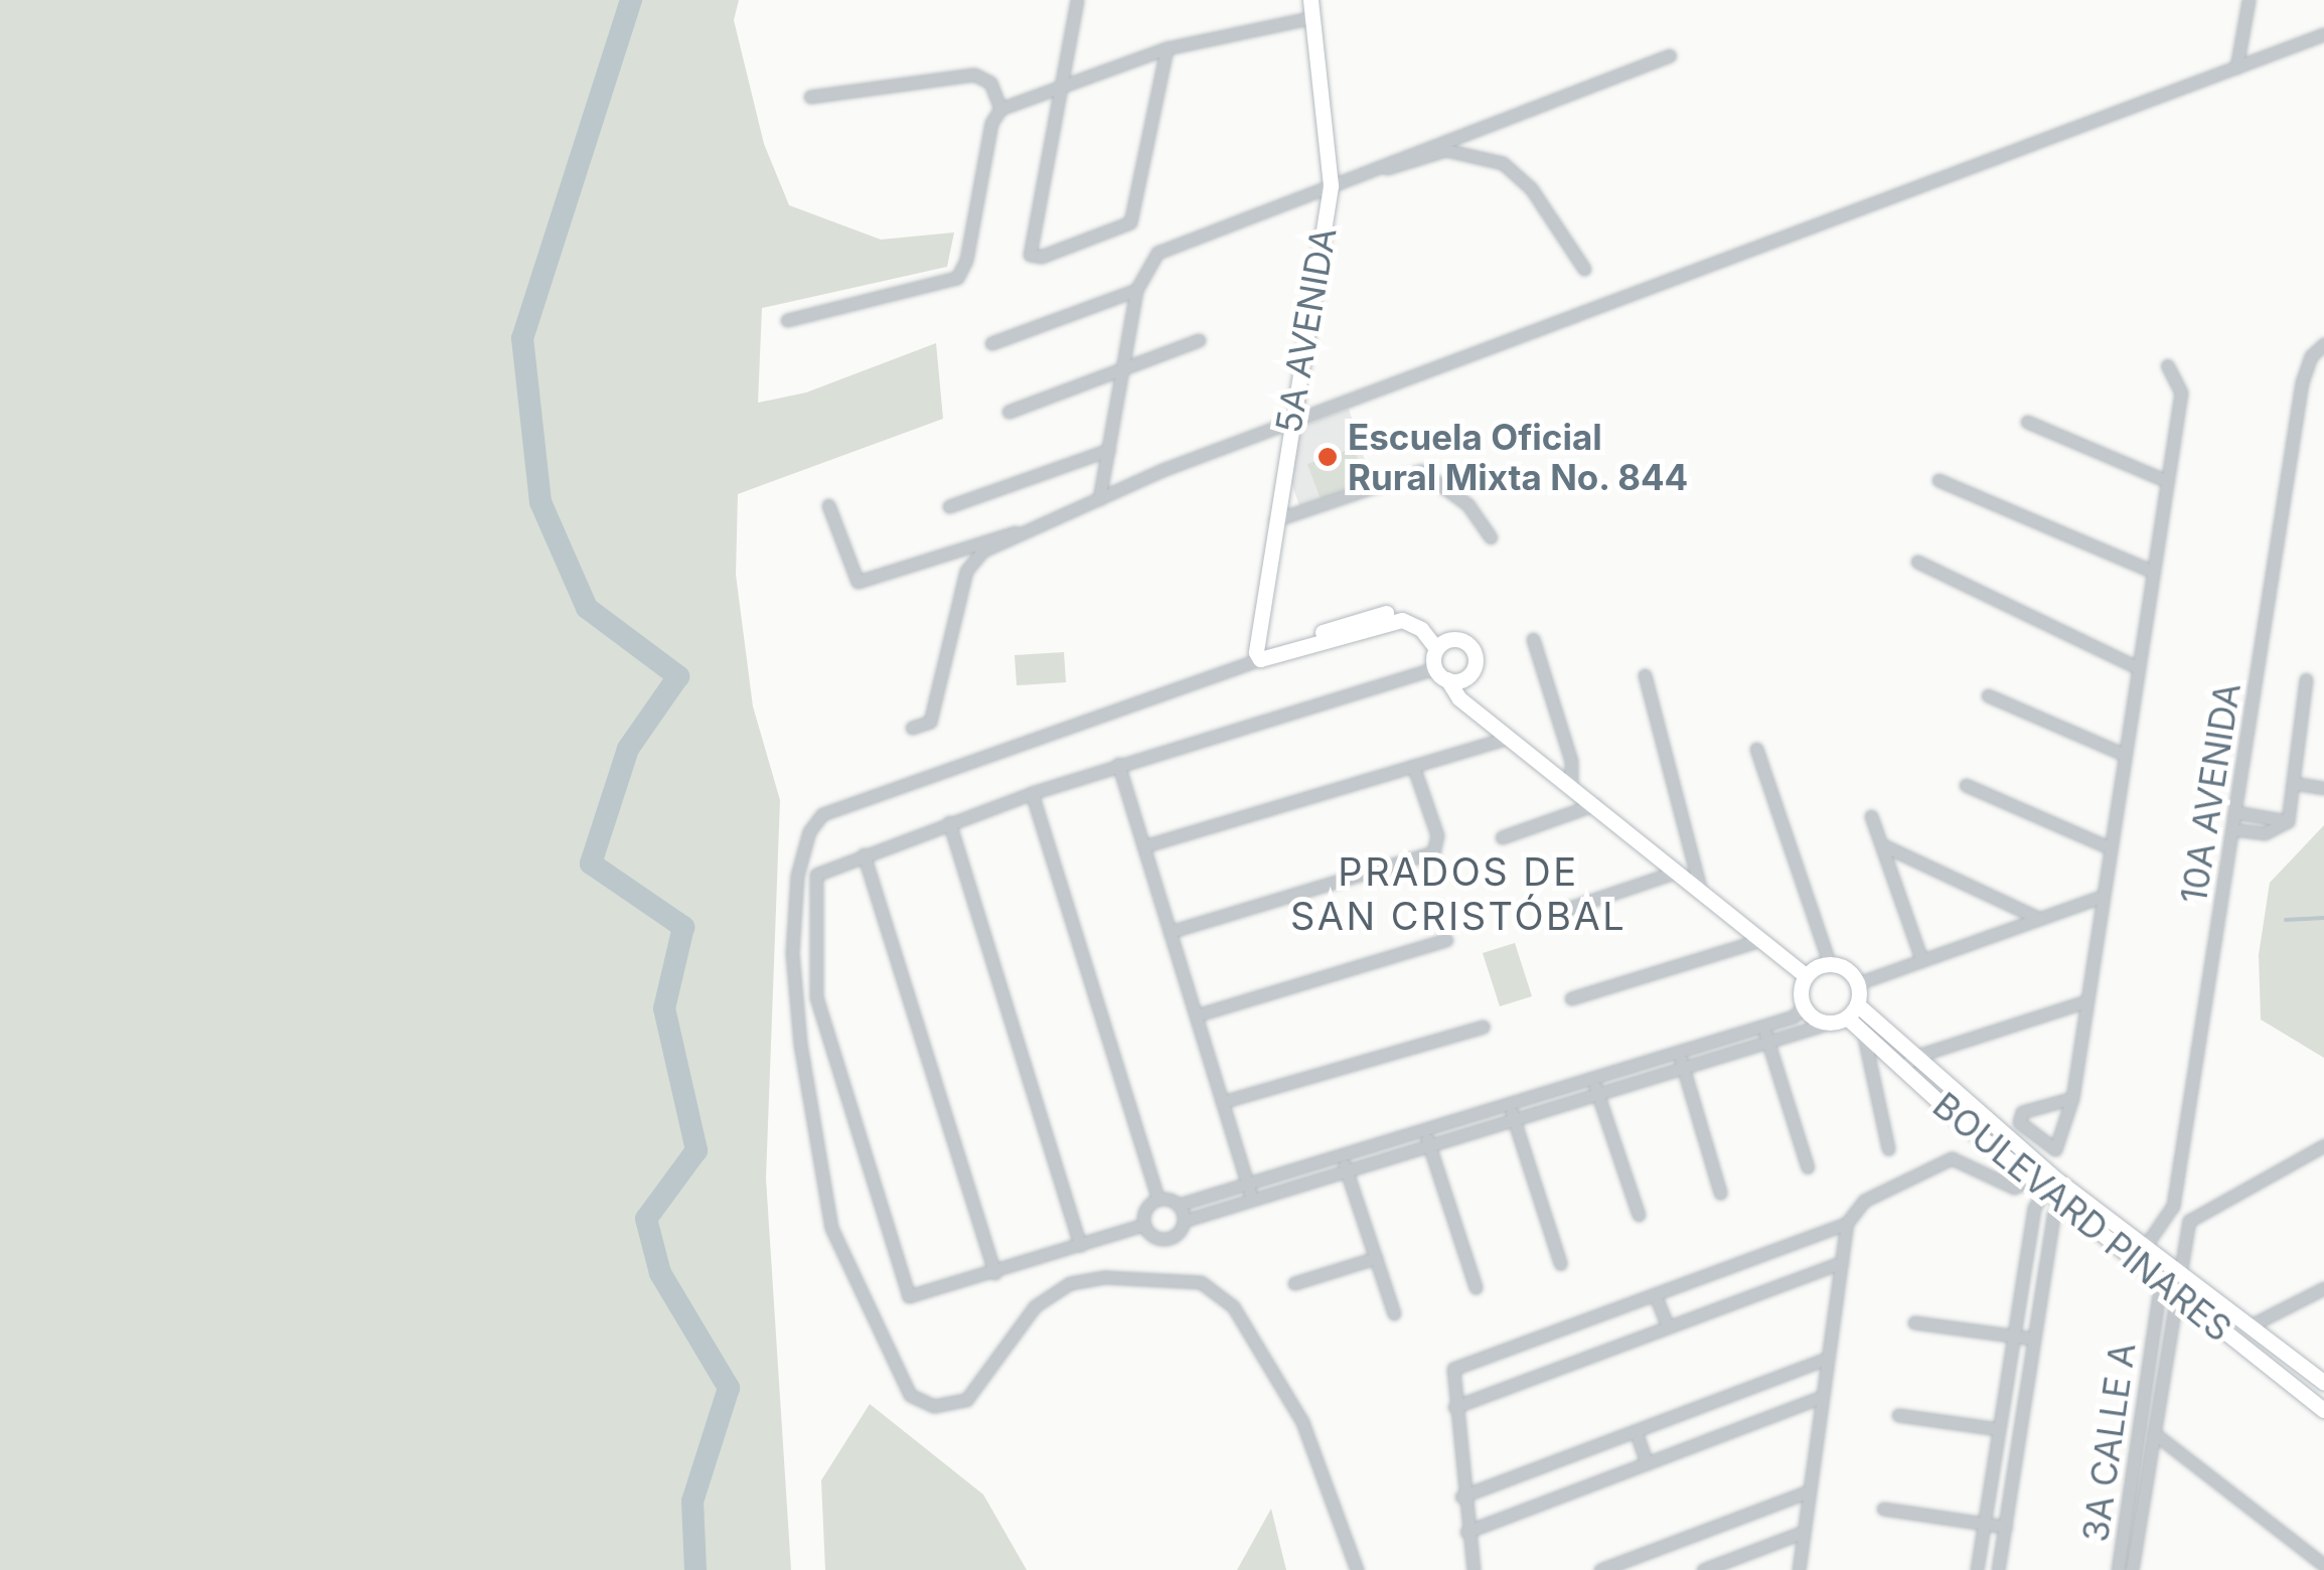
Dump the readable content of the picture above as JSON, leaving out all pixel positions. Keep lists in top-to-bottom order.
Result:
{
  "streets": {
    "street": [
      "5A AVENIDA",
      "10A AVENIDA",
      "BOULEVARD PINARES",
      "3A CALLE A"
    ]
  },
  "crossings": [
    ["10A AVENIDA", "BOULEVARD PINARES"],
    ["BOULEVARD PINARES", "3A CALLE A"]
  ],
  "districts": ["PRADOS DE SAN CRISTÓBAL"],
  "places": ["Escuela Oficial Rural Mixta No. 844"]
}
